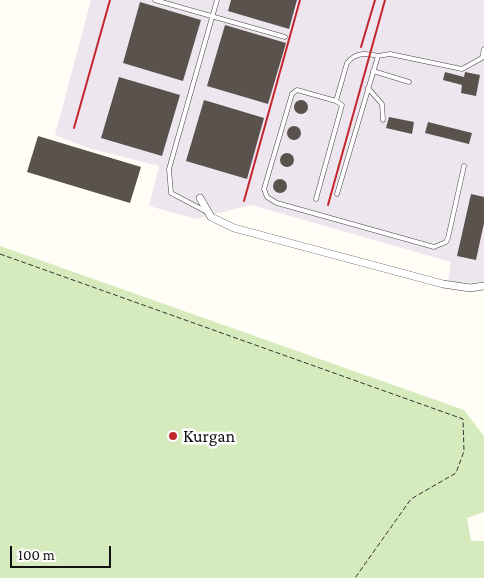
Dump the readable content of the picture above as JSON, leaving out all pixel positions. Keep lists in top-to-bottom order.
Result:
{
  "places": ["Kurgan"],
  "scale_bar": "100 m"
}
